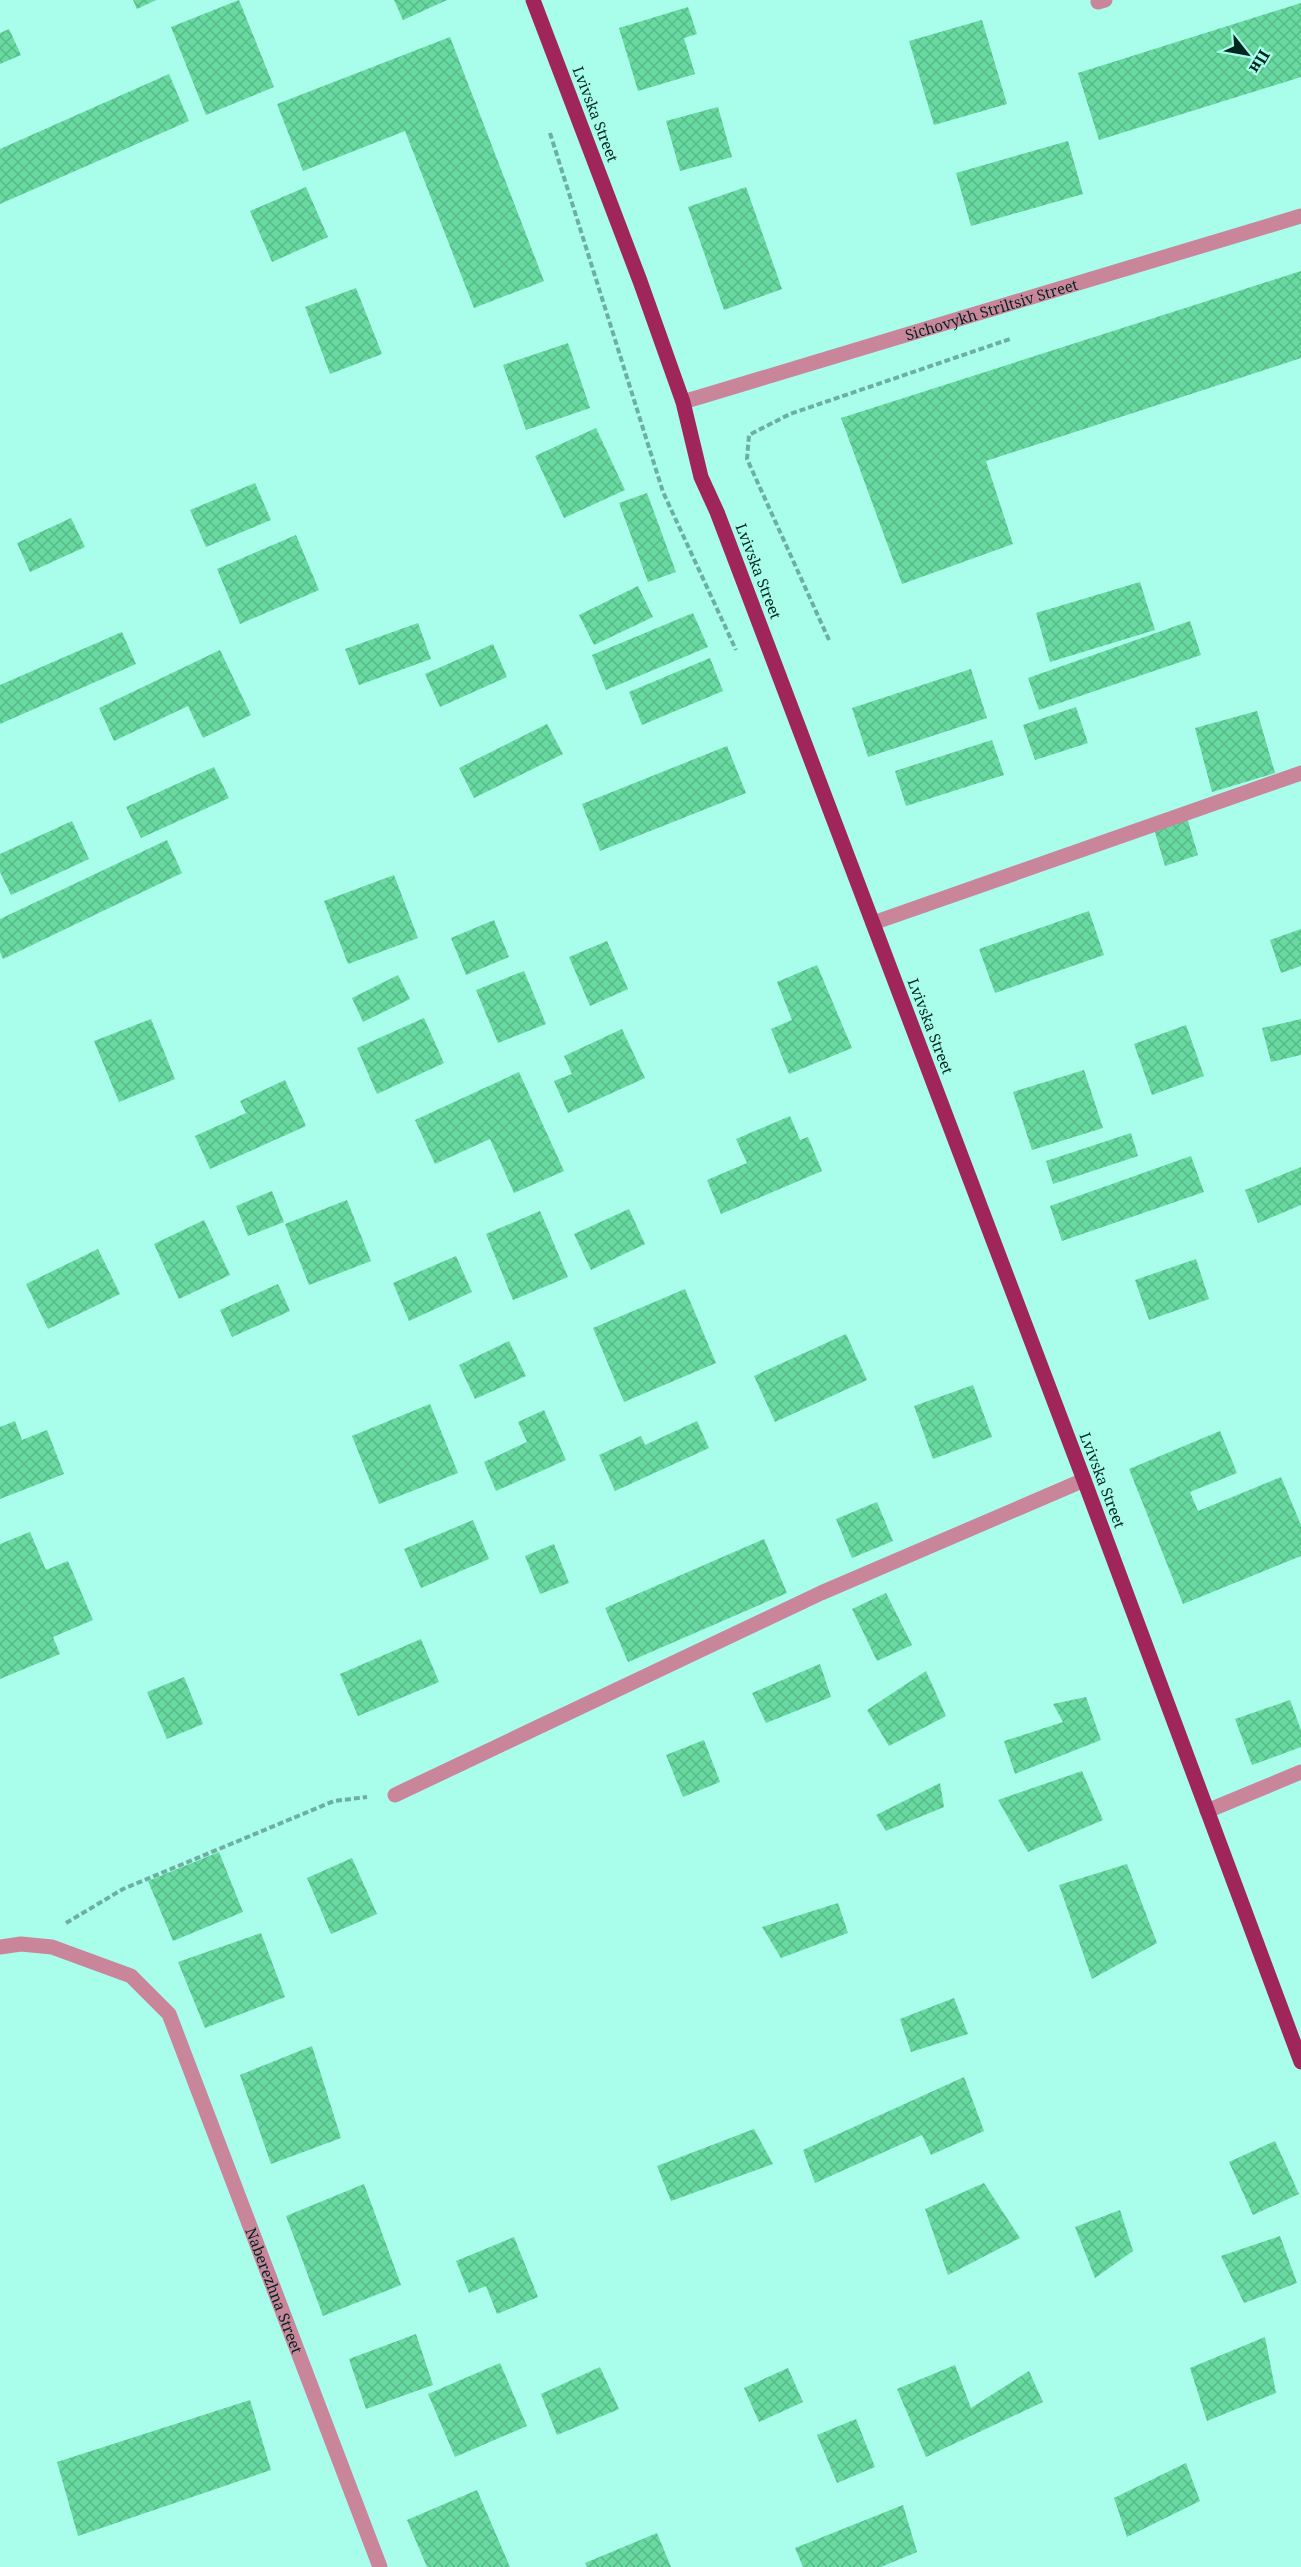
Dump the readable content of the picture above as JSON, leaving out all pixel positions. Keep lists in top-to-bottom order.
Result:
{
  "streets": {
    "main road": ["Lvivska Street"],
    "street": ["Sichovykh Striltsiv Street", "Naberezhna Street"]
  },
  "crossings": [
    ["Lvivska Street", "Sichovykh Striltsiv Street"]
  ],
  "north": "bottom right"
}
